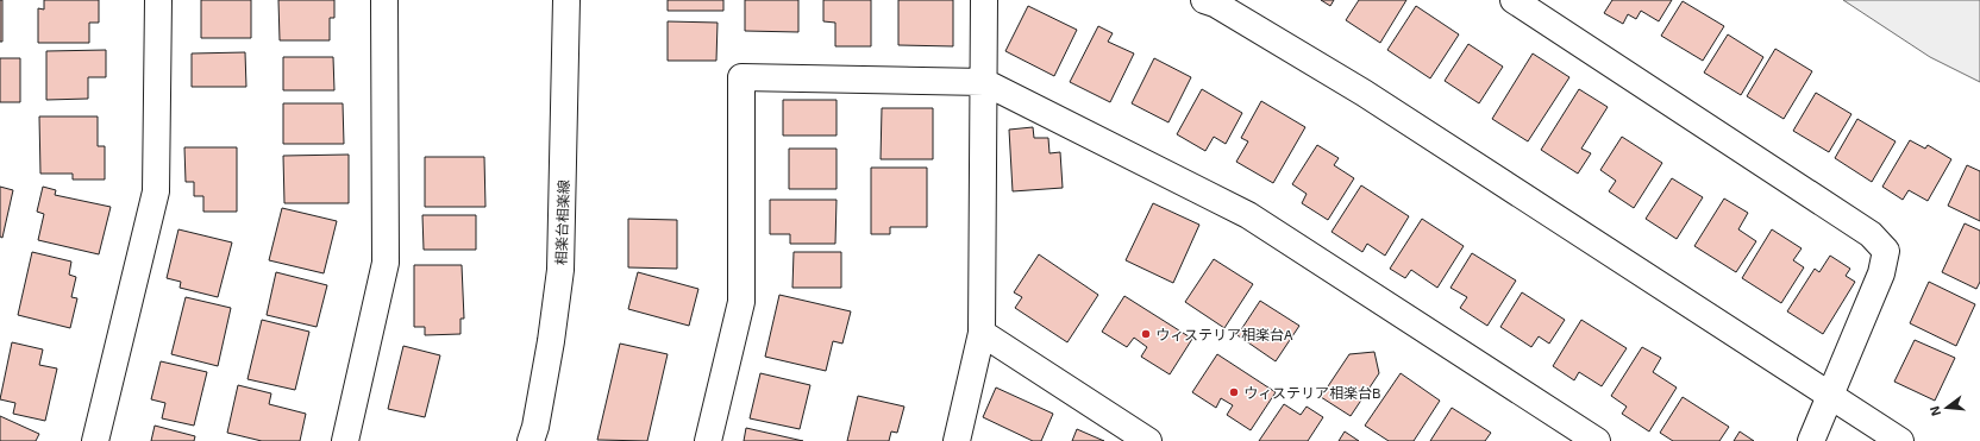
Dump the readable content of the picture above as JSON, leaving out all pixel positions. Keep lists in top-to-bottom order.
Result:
{
  "streets": {
    "street": ["相楽台相楽線"]
  },
  "places": ["ウィステリア相楽台A", "ウィステリア相楽台B"],
  "north": "left"
}
